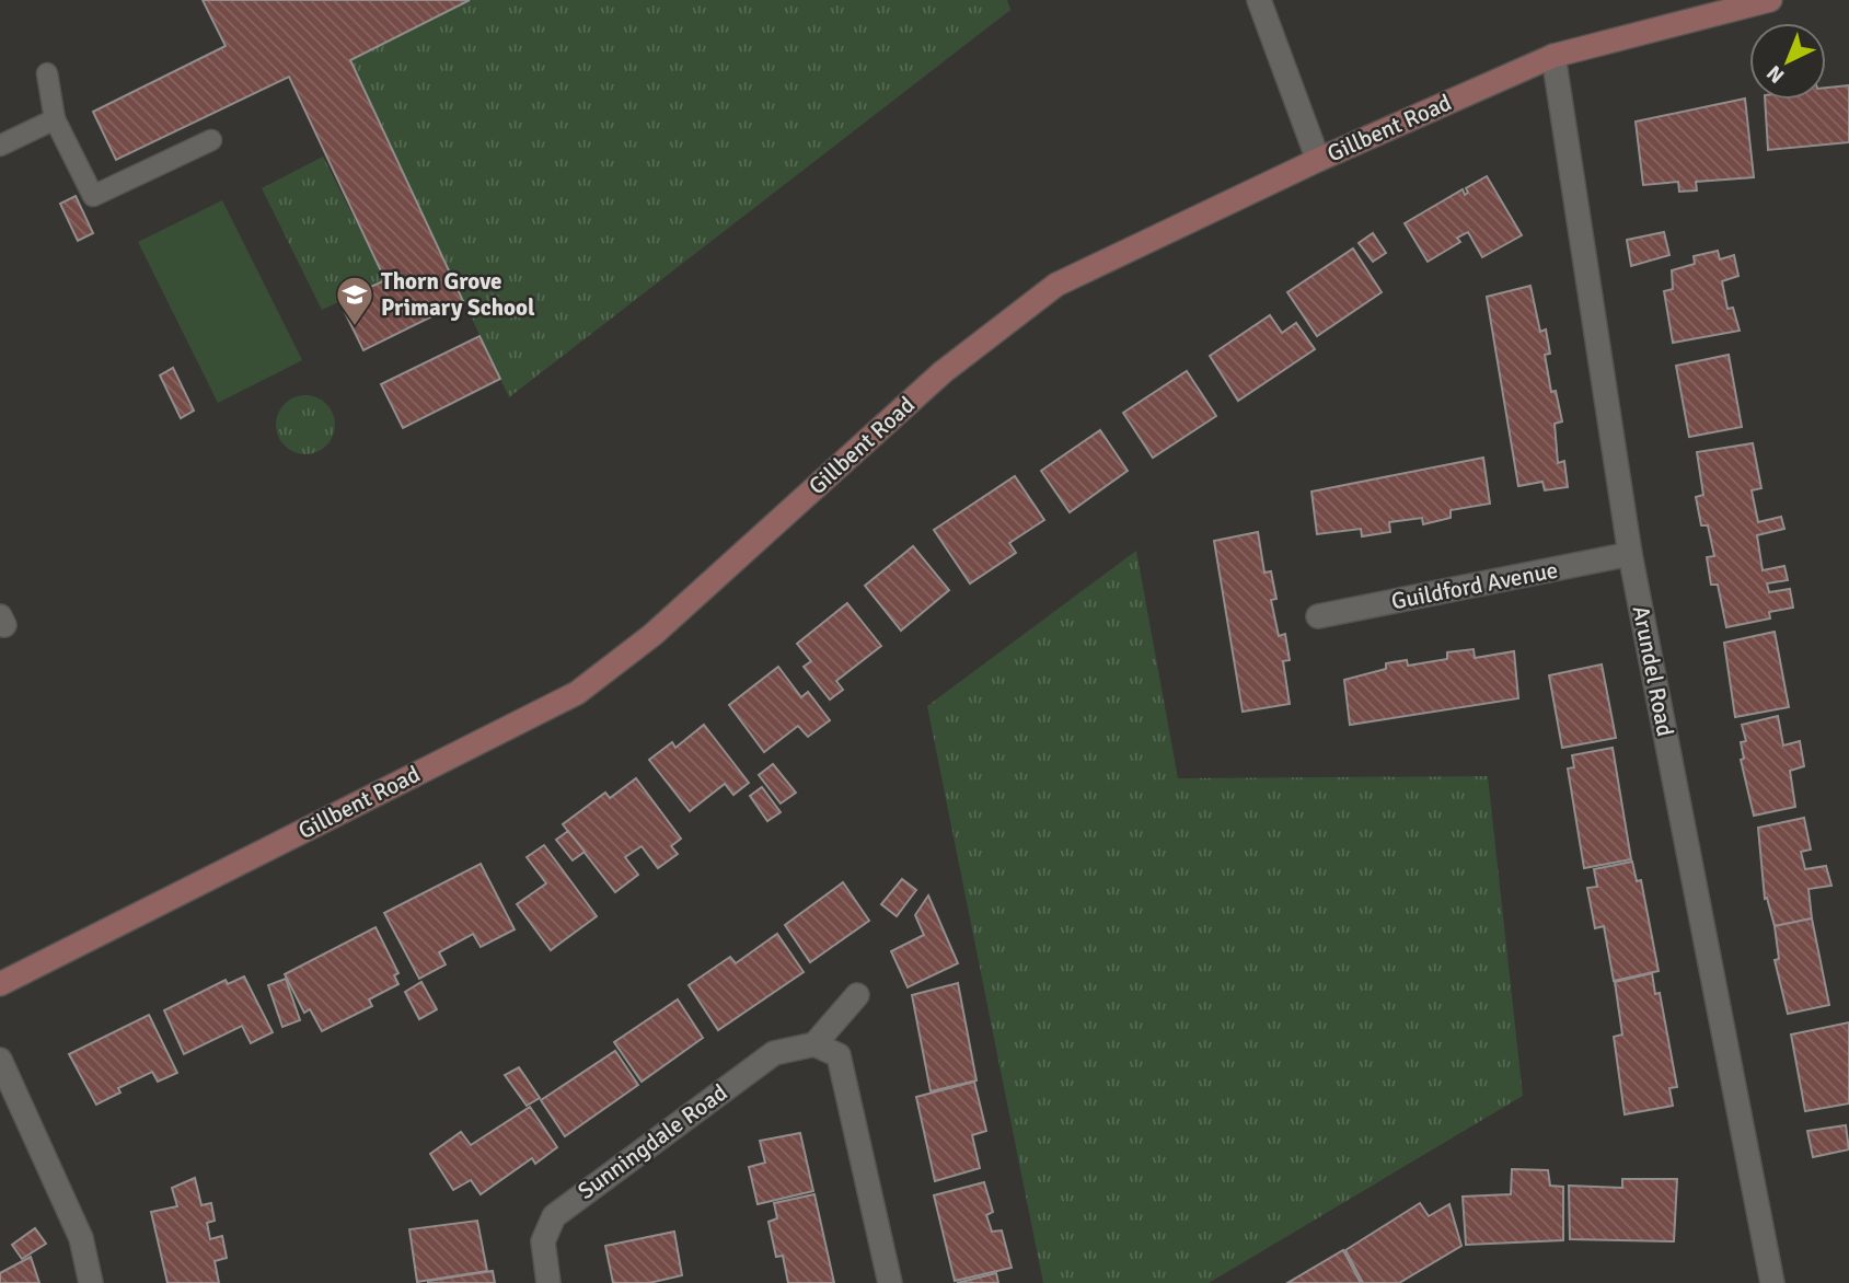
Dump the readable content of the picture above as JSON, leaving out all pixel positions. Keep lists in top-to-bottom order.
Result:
{
  "streets": {
    "street": [
      "Gillbent Road",
      "Guildford Avenue",
      "Arundel Road",
      "Sunningdale Road"
    ]
  },
  "crossings": [
    ["Gillbent Road", "Arundel Road"],
    ["Guildford Avenue", "Arundel Road"]
  ],
  "places": {
    "school or university": ["Thorn Grove Primary School"]
  },
  "north": "bottom left"
}
